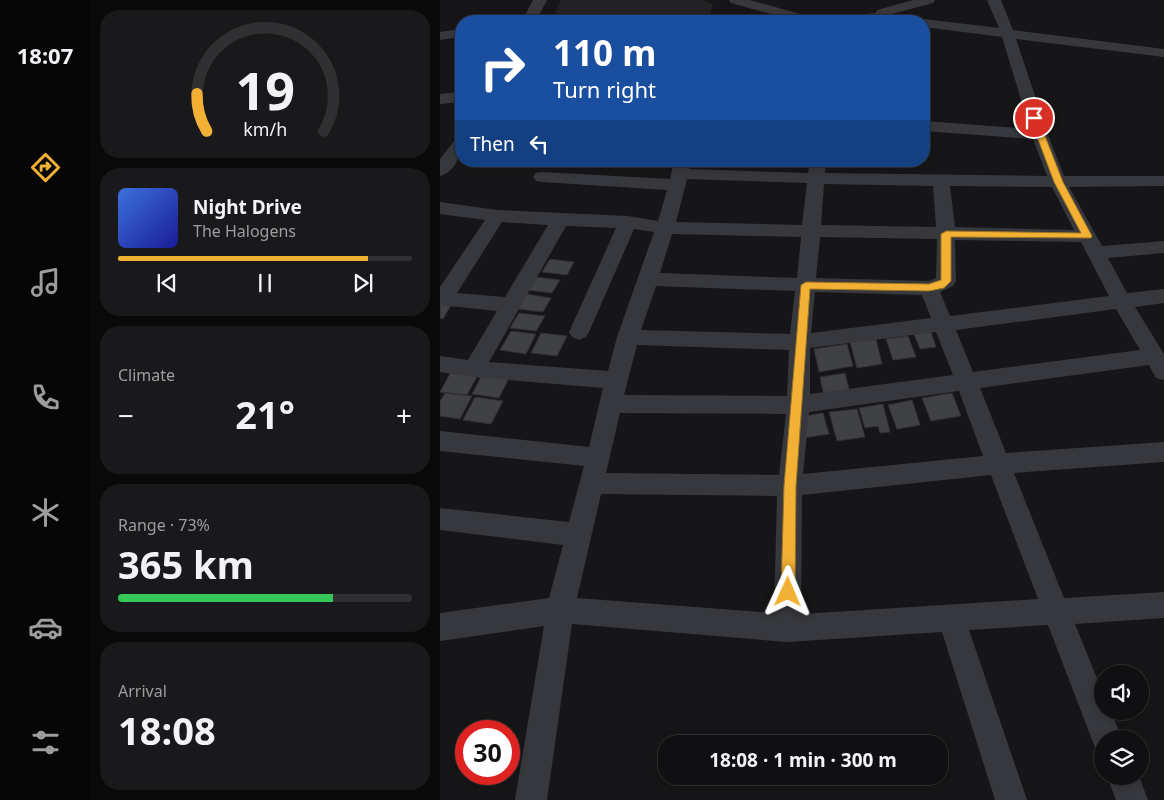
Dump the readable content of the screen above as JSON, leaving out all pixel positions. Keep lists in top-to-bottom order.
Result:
{
  "page": {
    "tabs": "18:07",
    "turn": ["110 m", "Turn right"],
    "then": "Then",
    "song": ["Night Drive", "The Halogens"],
    "tile": [
      "Climate",
      ["Range · 73%", "365 km"],
      ["Arrival", "18:08"]
    ],
    "heat": ["−", "21°", "+"],
    "limit": "30",
    "trip": "18:08 · 1 min · 300 m",
    "gauge": ["19", "km/h"]
  }
}
